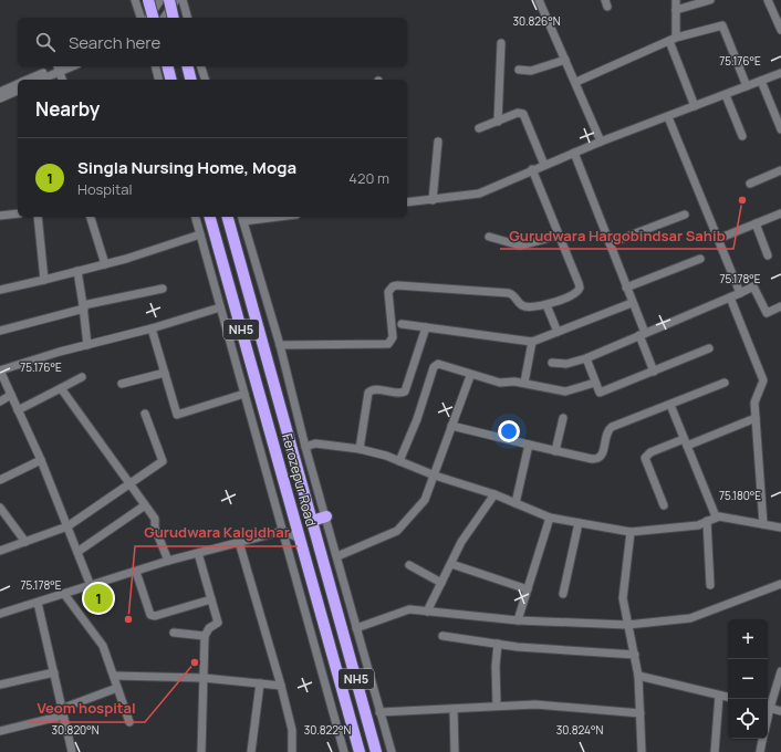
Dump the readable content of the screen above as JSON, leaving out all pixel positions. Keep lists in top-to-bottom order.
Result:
{
  "streets": {
    "highway": ["NH5", "Ferozepur Road"]
  },
  "places": ["Gurudwara Hargobindsar Sahib", "Gurudwara Kalgidhar", "Veom hospital"],
  "page": {
    "search": "Search here",
    "heading": "Nearby",
    "list": [
      {
        "mark": "1",
        "name": "Singla Nursing Home, Moga",
        "note": "Hospital",
        "value": "420 m"
      }
    ],
    "pins": "1",
    "map_buttons": ["+", "−"]
  },
  "coordinates": [
    "30.826°N",
    "75.176°E",
    "75.178°E",
    "75.180°E",
    "30.820°N",
    "30.822°N",
    "30.824°N"
  ]
}
